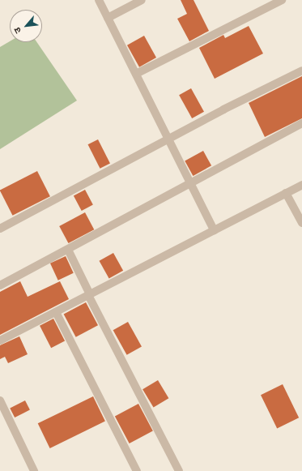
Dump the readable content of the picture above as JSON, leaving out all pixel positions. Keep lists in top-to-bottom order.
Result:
{
  "north": "bottom left"
}
